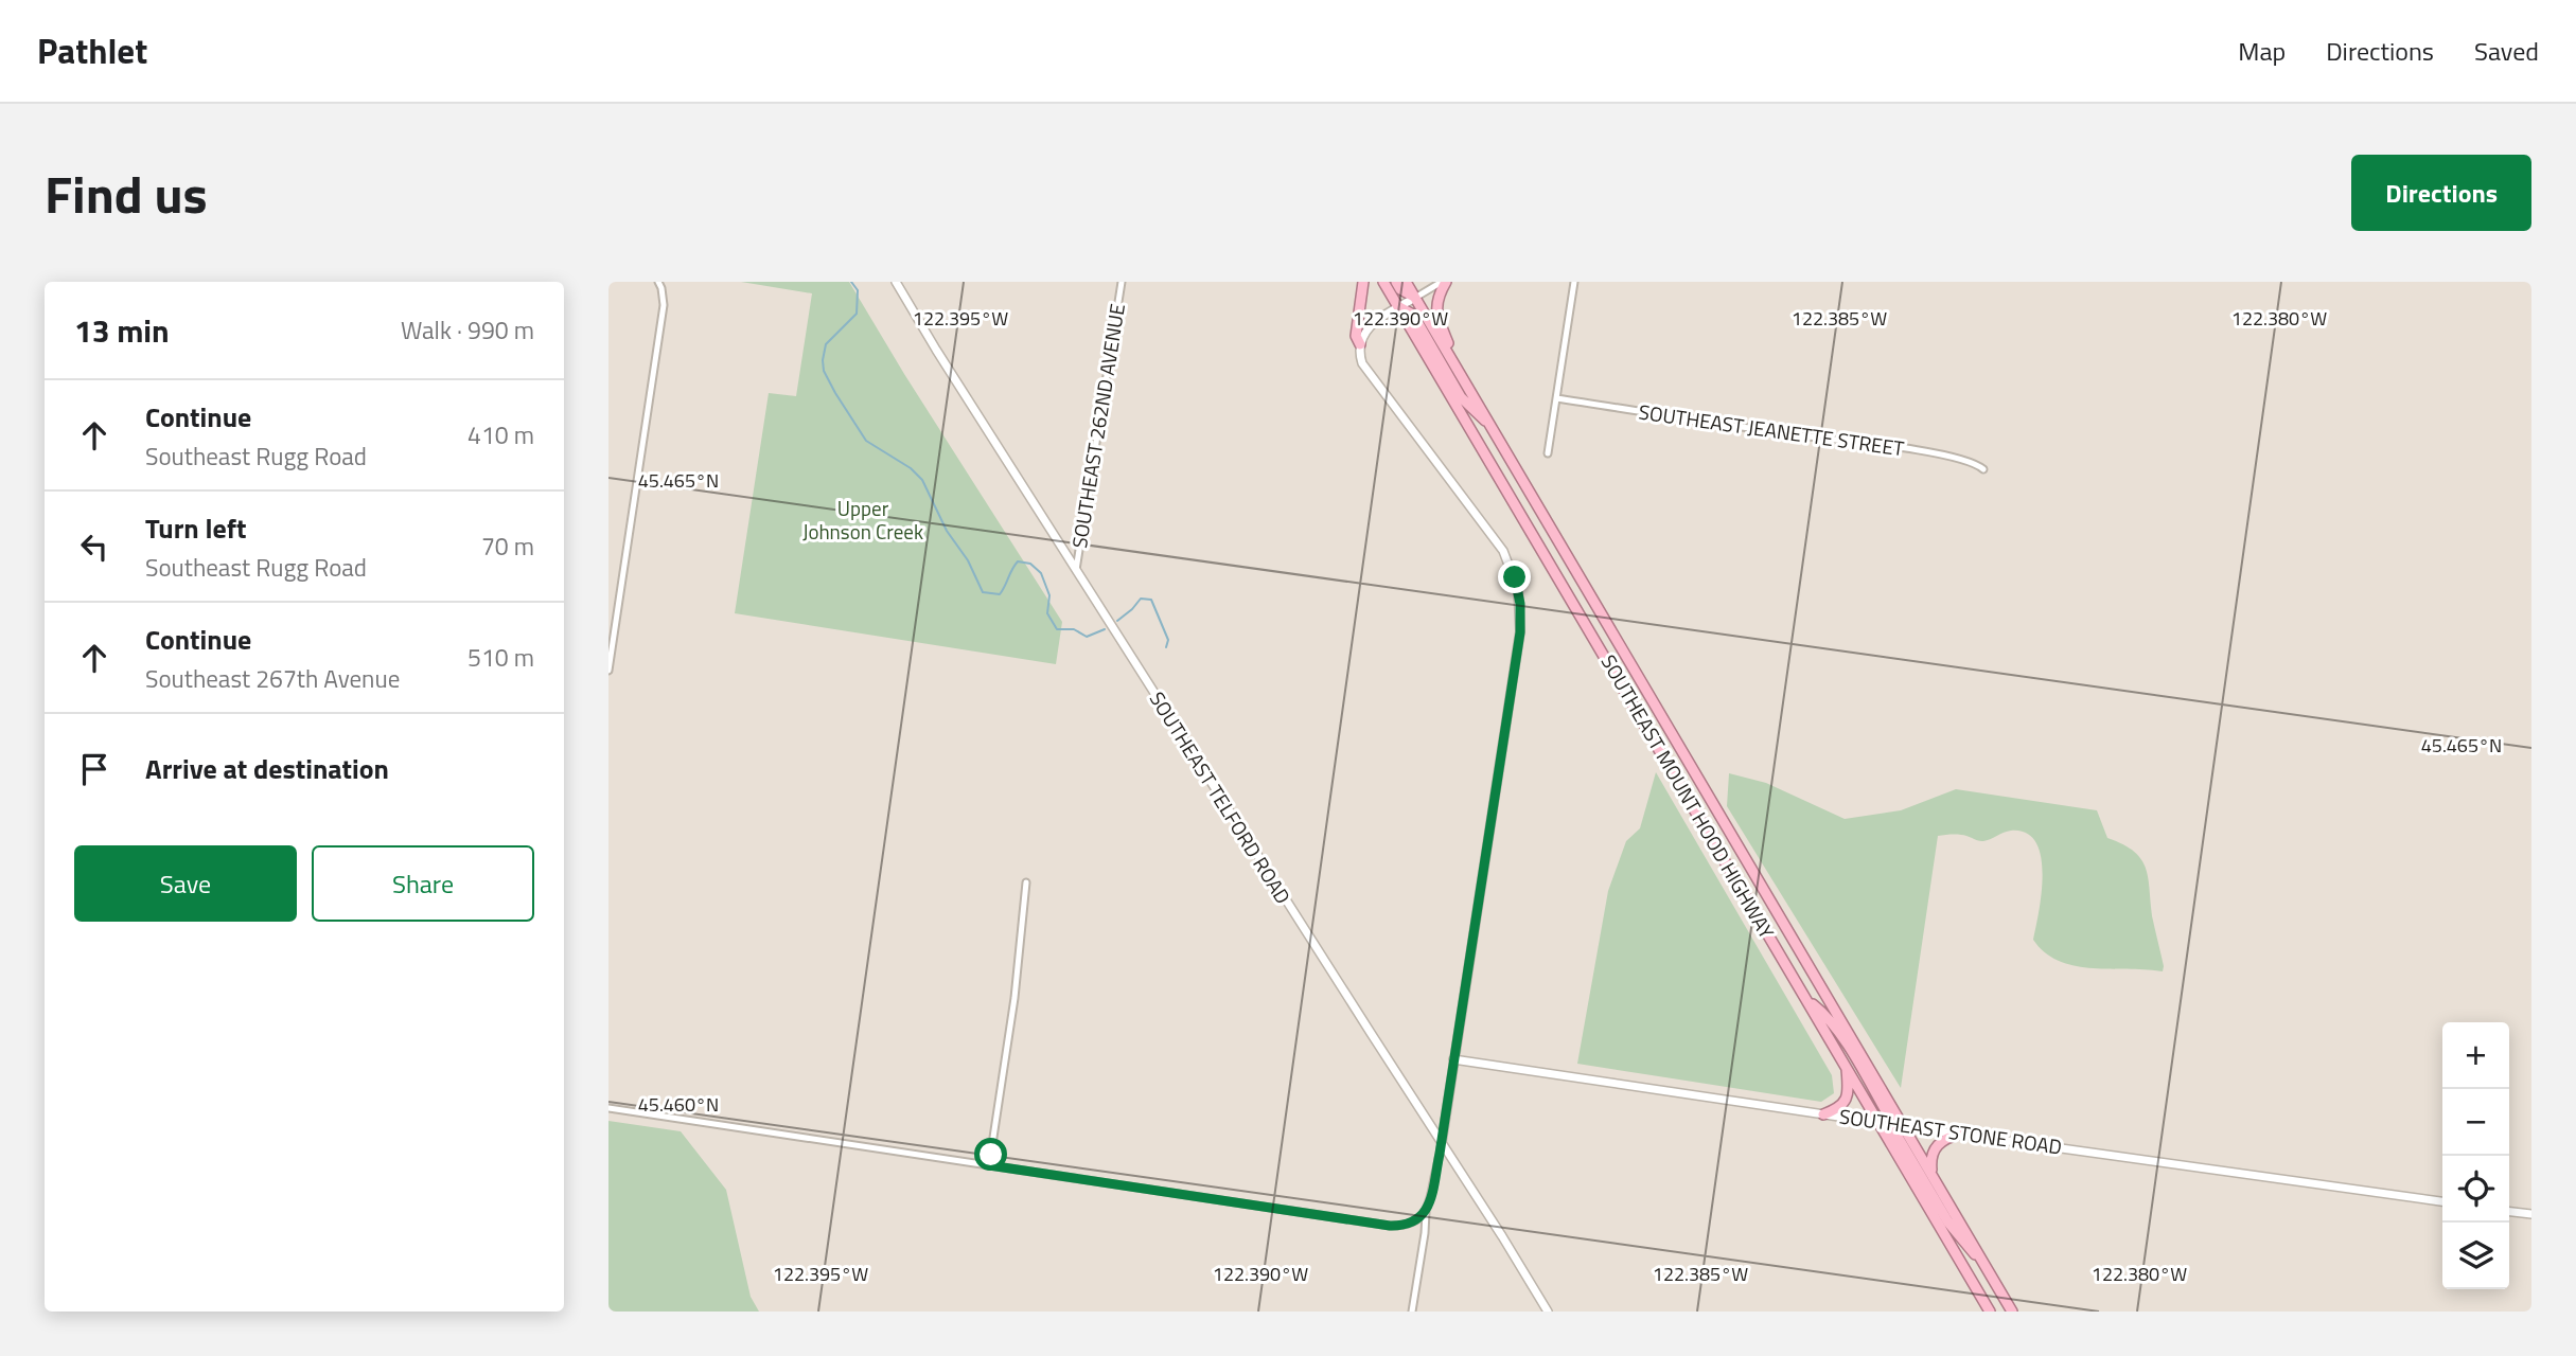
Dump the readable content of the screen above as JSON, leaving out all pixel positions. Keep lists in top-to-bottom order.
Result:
{
  "streets": {
    "highway": ["SOUTHEAST MOUNT HOOD HIGHWAY"],
    "street": [
      "SOUTHEAST 262ND AVENUE",
      "SOUTHEAST JEANETTE STREET",
      "SOUTHEAST TELFORD ROAD",
      "SOUTHEAST STONE ROAD"
    ]
  },
  "crossings": [
    ["SOUTHEAST 262ND AVENUE", "SOUTHEAST TELFORD ROAD"],
    ["SOUTHEAST MOUNT HOOD HIGHWAY", "SOUTHEAST STONE ROAD"]
  ],
  "parks": ["Upper Johnson Creek"],
  "page": {
    "header": "Pathlet",
    "nav": ["Map", "Directions", "Saved"],
    "title": "Find us",
    "buttons": [
      "Directions",
      ["Save", "Share"]
    ],
    "heading": ["13 min", "Walk · 990 m"],
    "list": [
      ["Continue", "Southeast Rugg Road", "410 m"],
      ["Turn left", "Southeast Rugg Road", "70 m"],
      ["Continue", "Southeast 267th Avenue", "510 m"],
      "Arrive at destination"
    ],
    "map_buttons": ["+", "−"]
  },
  "coordinates": [
    "122.395°W",
    "122.390°W",
    "122.385°W",
    "122.380°W",
    "45.465°N",
    "45.460°N"
  ]
}
